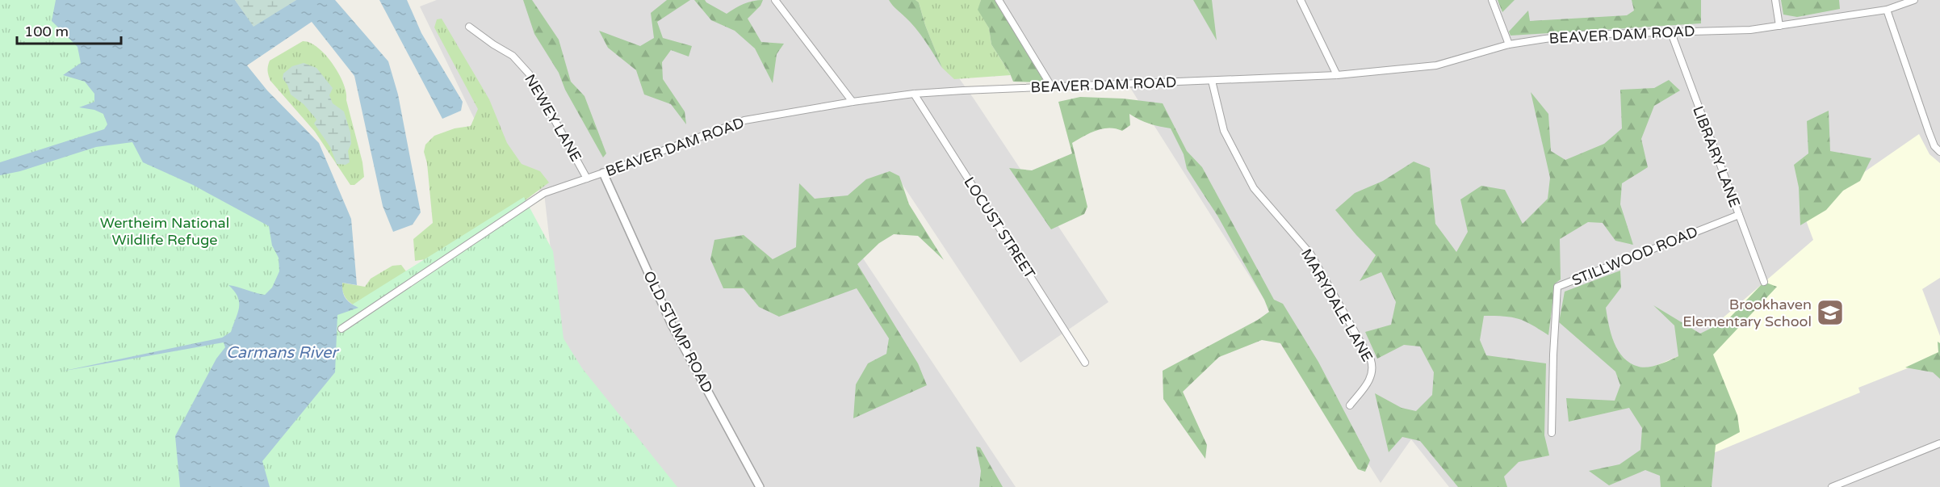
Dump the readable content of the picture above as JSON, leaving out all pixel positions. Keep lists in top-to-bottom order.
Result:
{
  "streets": {
    "street": [
      "BEAVER DAM ROAD",
      "NEWEY LANE",
      "LIBRARY LANE",
      "LOCUST STREET",
      "STILLWOOD ROAD",
      "MARYDALE LANE",
      "OLD STUMP ROAD"
    ]
  },
  "crossings": [
    ["BEAVER DAM ROAD", "NEWEY LANE"],
    ["BEAVER DAM ROAD", "LIBRARY LANE"],
    ["BEAVER DAM ROAD", "LOCUST STREET"],
    ["BEAVER DAM ROAD", "MARYDALE LANE"],
    ["BEAVER DAM ROAD", "OLD STUMP ROAD"],
    ["LIBRARY LANE", "STILLWOOD ROAD"]
  ],
  "water": ["Carmans River"],
  "parks": ["Wertheim National Wildlife Refuge"],
  "places": {
    "school or university": ["Brookhaven Elementary School"]
  },
  "scale_bar": "100 m"
}
